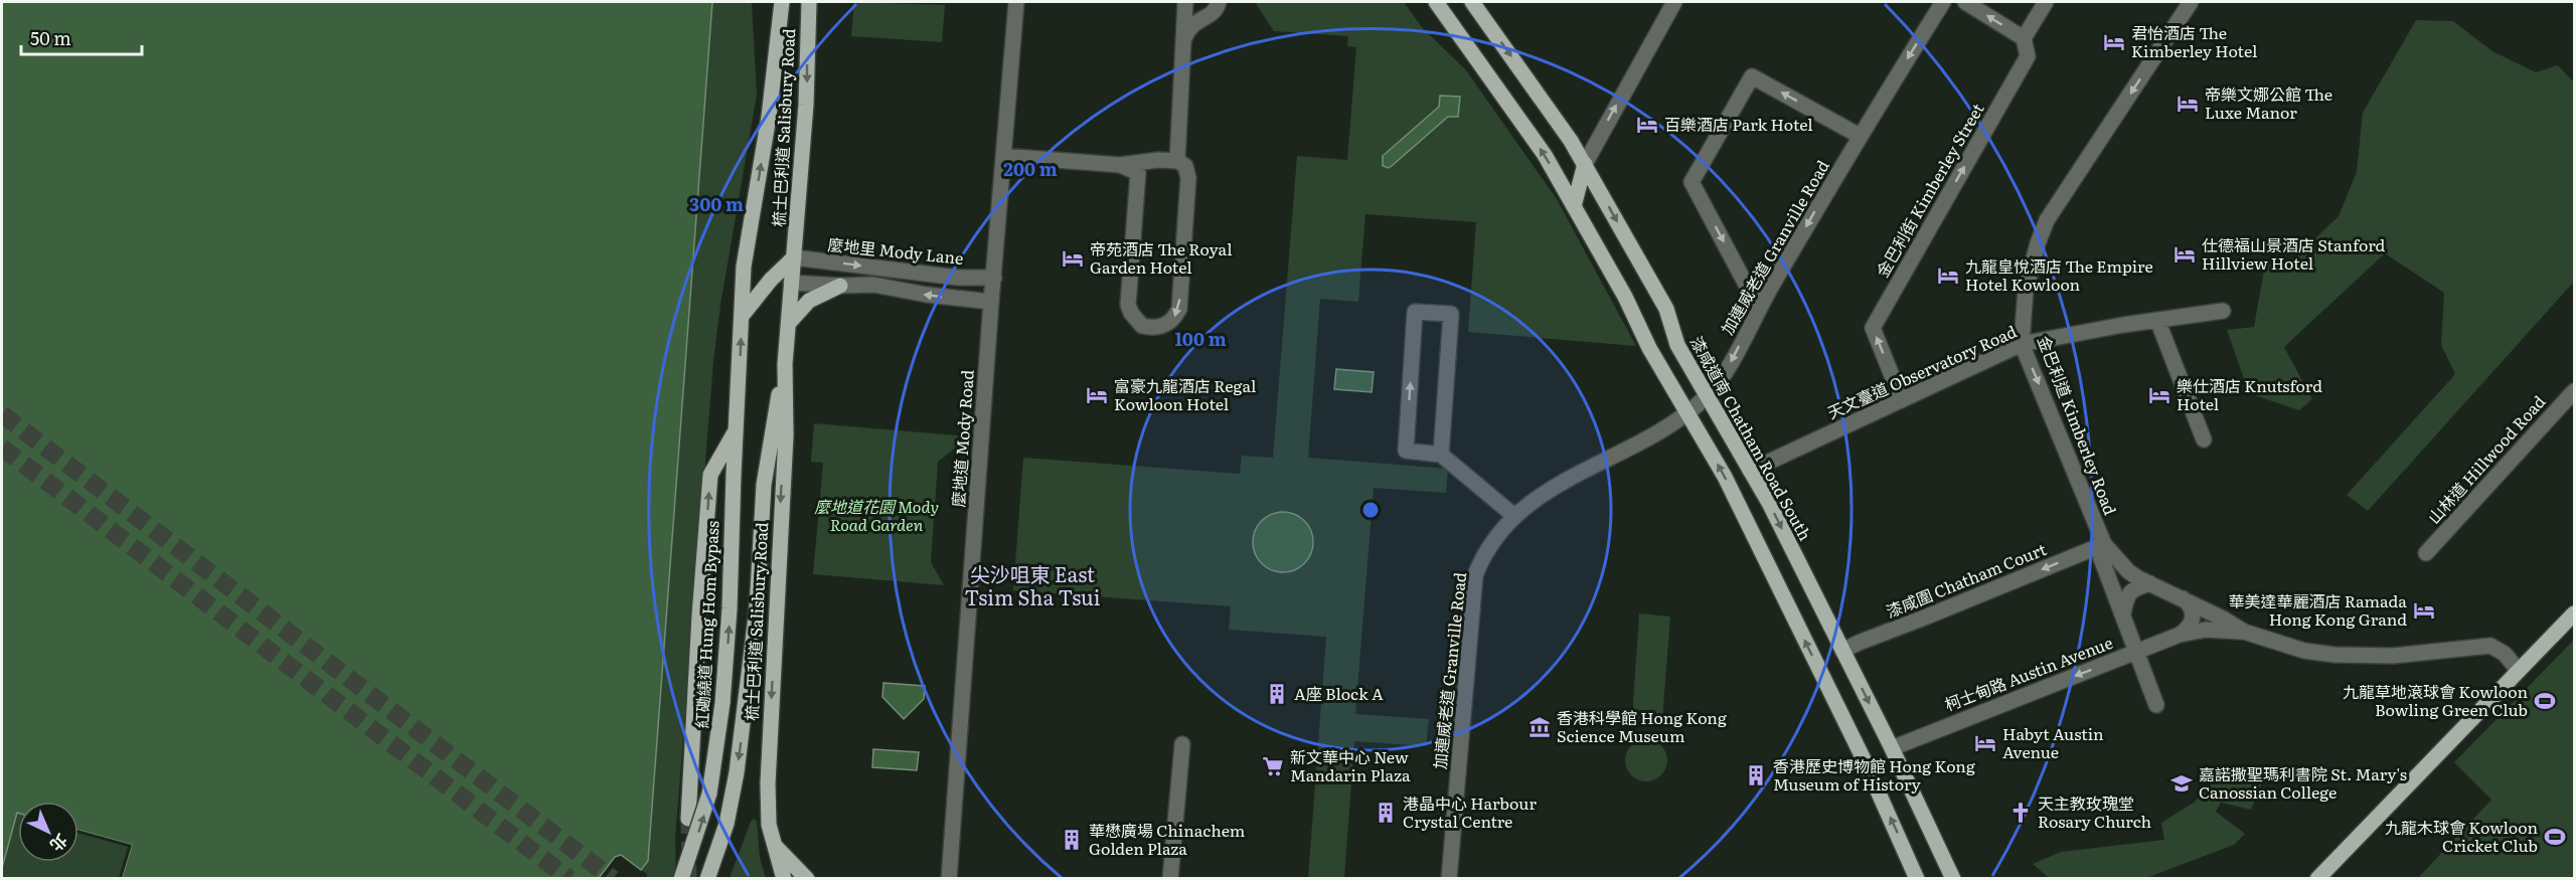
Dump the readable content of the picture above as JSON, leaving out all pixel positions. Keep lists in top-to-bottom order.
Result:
{
  "streets": {
    "main road": ["梳士巴利道 Salisbury Road", "漆咸道南 Chatham Road South", "紅磡繞道 Hung Hom Bypass"],
    "street": [
      "金巴利街 Kimberley Street",
      "加連威老道 Granville Road",
      "麼地里 Mody Lane",
      "天文臺道 Observatory Road",
      "金巴利道 Kimberley Road",
      "麼地道 Mody Road",
      "山林道 Hillwood Road",
      "漆咸圍 Chatham Court",
      "柯士甸路 Austin Avenue"
    ]
  },
  "crossings": [
    ["梳士巴利道 Salisbury Road", "麼地里 Mody Lane"],
    ["梳士巴利道 Salisbury Road", "紅磡繞道 Hung Hom Bypass"],
    ["金巴利街 Kimberley Street", "天文臺道 Observatory Road"],
    ["加連威老道 Granville Road", "漆咸道南 Chatham Road South"],
    ["麼地里 Mody Lane", "麼地道 Mody Road"],
    ["天文臺道 Observatory Road", "金巴利道 Kimberley Road"],
    ["天文臺道 Observatory Road", "漆咸道南 Chatham Road South"],
    ["金巴利道 Kimberley Road", "漆咸圍 Chatham Court"],
    ["金巴利道 Kimberley Road", "柯士甸路 Austin Avenue"],
    ["漆咸道南 Chatham Road South", "漆咸圍 Chatham Court"],
    ["漆咸道南 Chatham Road South", "柯士甸路 Austin Avenue"],
    ["漆咸圍 Chatham Court", "柯士甸路 Austin Avenue"]
  ],
  "one_way": [
    "金巴利街 Kimberley Street",
    "加連威老道 Granville Road",
    "金巴利道 Kimberley Road",
    "漆咸圍 Chatham Court",
    "紅磡繞道 Hung Hom Bypass"
  ],
  "districts": ["尖沙咀東 East Tsim Sha Tsui"],
  "parks": ["麼地道花園 Mody Road Garden"],
  "places": {
    "hotel": [
      "君怡酒店 The Kimberley Hotel",
      "帝樂文娜公館 The Luxe Manor",
      "百樂酒店 Park Hotel",
      "仕德福山景酒店 Stanford Hillview Hotel",
      "帝苑酒店 The Royal Garden Hotel",
      "九龍皇悅酒店 The Empire Hotel Kowloon",
      "富豪九龍酒店 Regal Kowloon Hotel",
      "樂仕酒店 Knutsford Hotel",
      "華美達華麗酒店 Ramada Hong Kong Grand",
      "Habyt Austin Avenue"
    ],
    "building": [
      "A座 Block A",
      "香港歷史博物館 Hong Kong Museum of History",
      "港晶中心 Harbour Crystal Centre",
      "華懋廣場 Chinachem Golden Plaza"
    ],
    "sports": ["九龍草地滾球會 Kowloon Bowling Green Club", "九龍木球會 Kowloon Cricket Club"],
    "museum": ["香港科學館 Hong Kong Science Museum"],
    "supermarket": ["新文華中心 New Mandarin Plaza"],
    "school or university": ["嘉諾撒聖瑪利書院 St. Mary's Canossian College"],
    "church": ["天主教玫瑰堂 Rosary Church"]
  },
  "scale_bar": "50 m",
  "north": "bottom right",
  "rings": ["200 m", "300 m", "100 m"]
}
